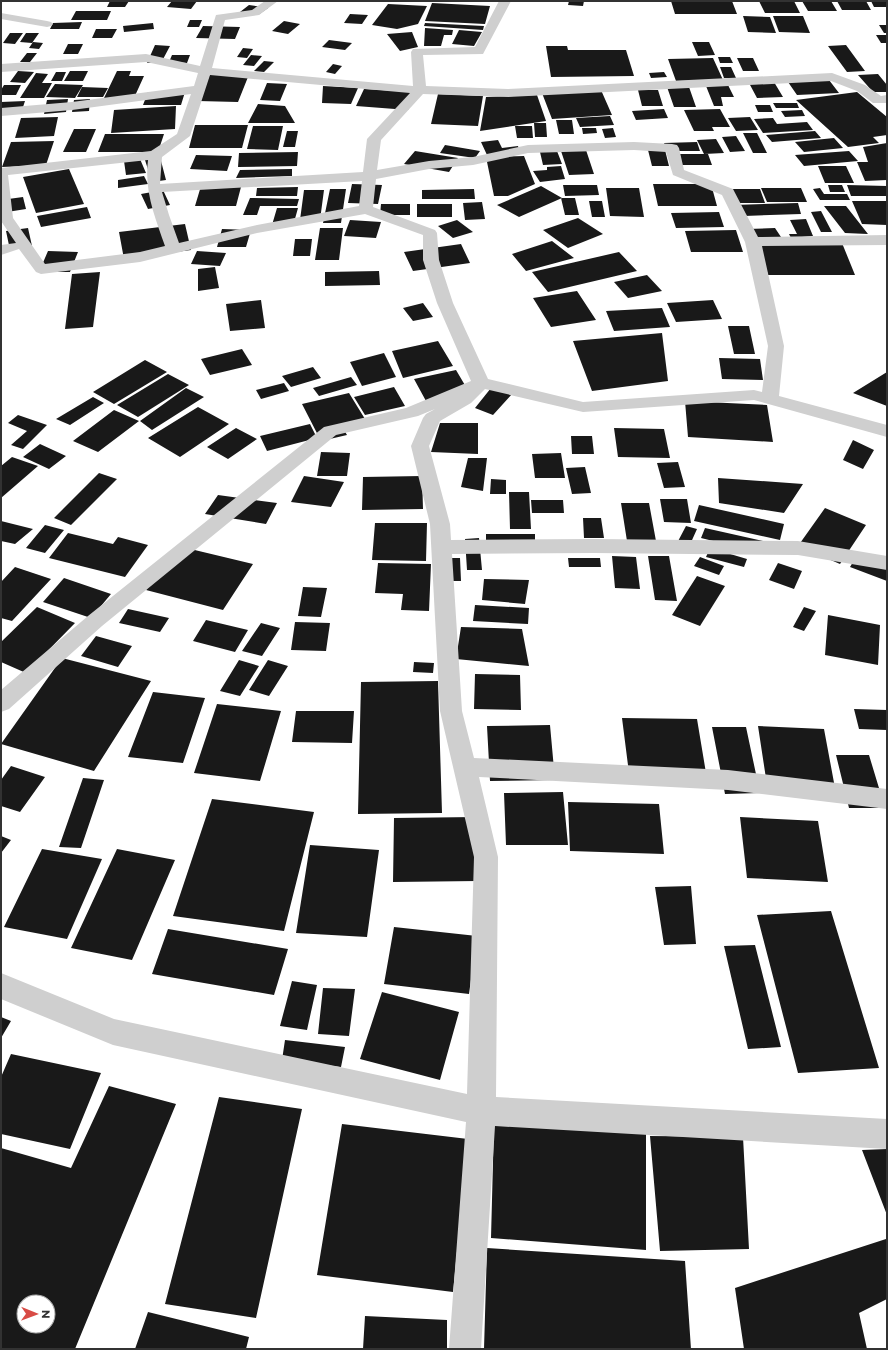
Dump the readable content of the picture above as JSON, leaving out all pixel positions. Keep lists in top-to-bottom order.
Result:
{
  "north": "right"
}
